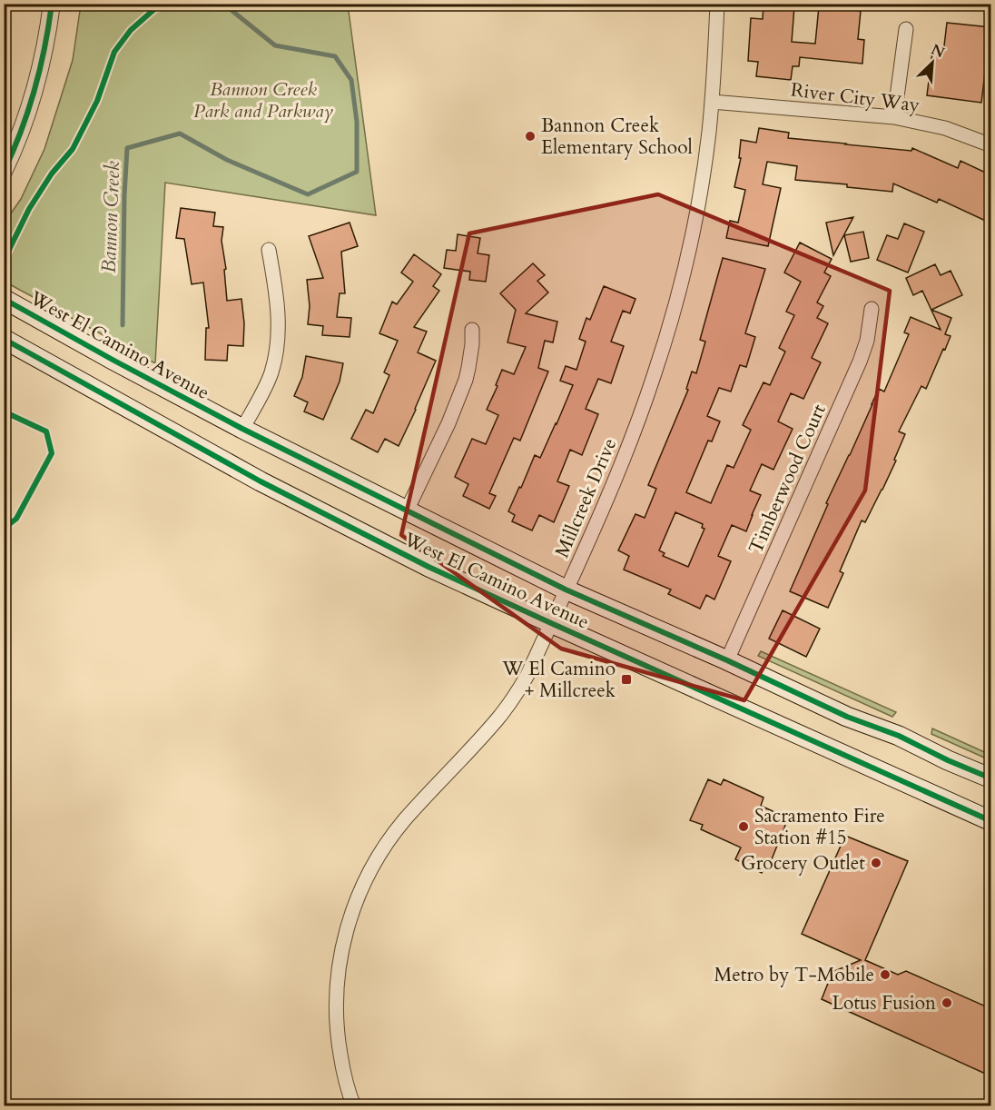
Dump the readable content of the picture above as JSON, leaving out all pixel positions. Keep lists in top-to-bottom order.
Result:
{
  "streets": {
    "main road": ["West El Camino Avenue"],
    "street": ["River City Way", "Timberwood Court", "Millcreek Drive"]
  },
  "crossings": [
    ["River City Way", "Millcreek Drive"],
    ["West El Camino Avenue", "Timberwood Court"],
    ["West El Camino Avenue", "Millcreek Drive"]
  ],
  "water": ["Bannon Creek"],
  "parks": ["Bannon Creek Park and Parkway"],
  "places": {
    "other": [
      "Bannon Creek Elementary School",
      "Sacramento Fire Station #15",
      "Grocery Outlet",
      "Metro by T-Mobile",
      "Lotus Fusion"
    ],
    "transit": ["W El Camino + Millcreek"]
  },
  "north": "top right"
}
